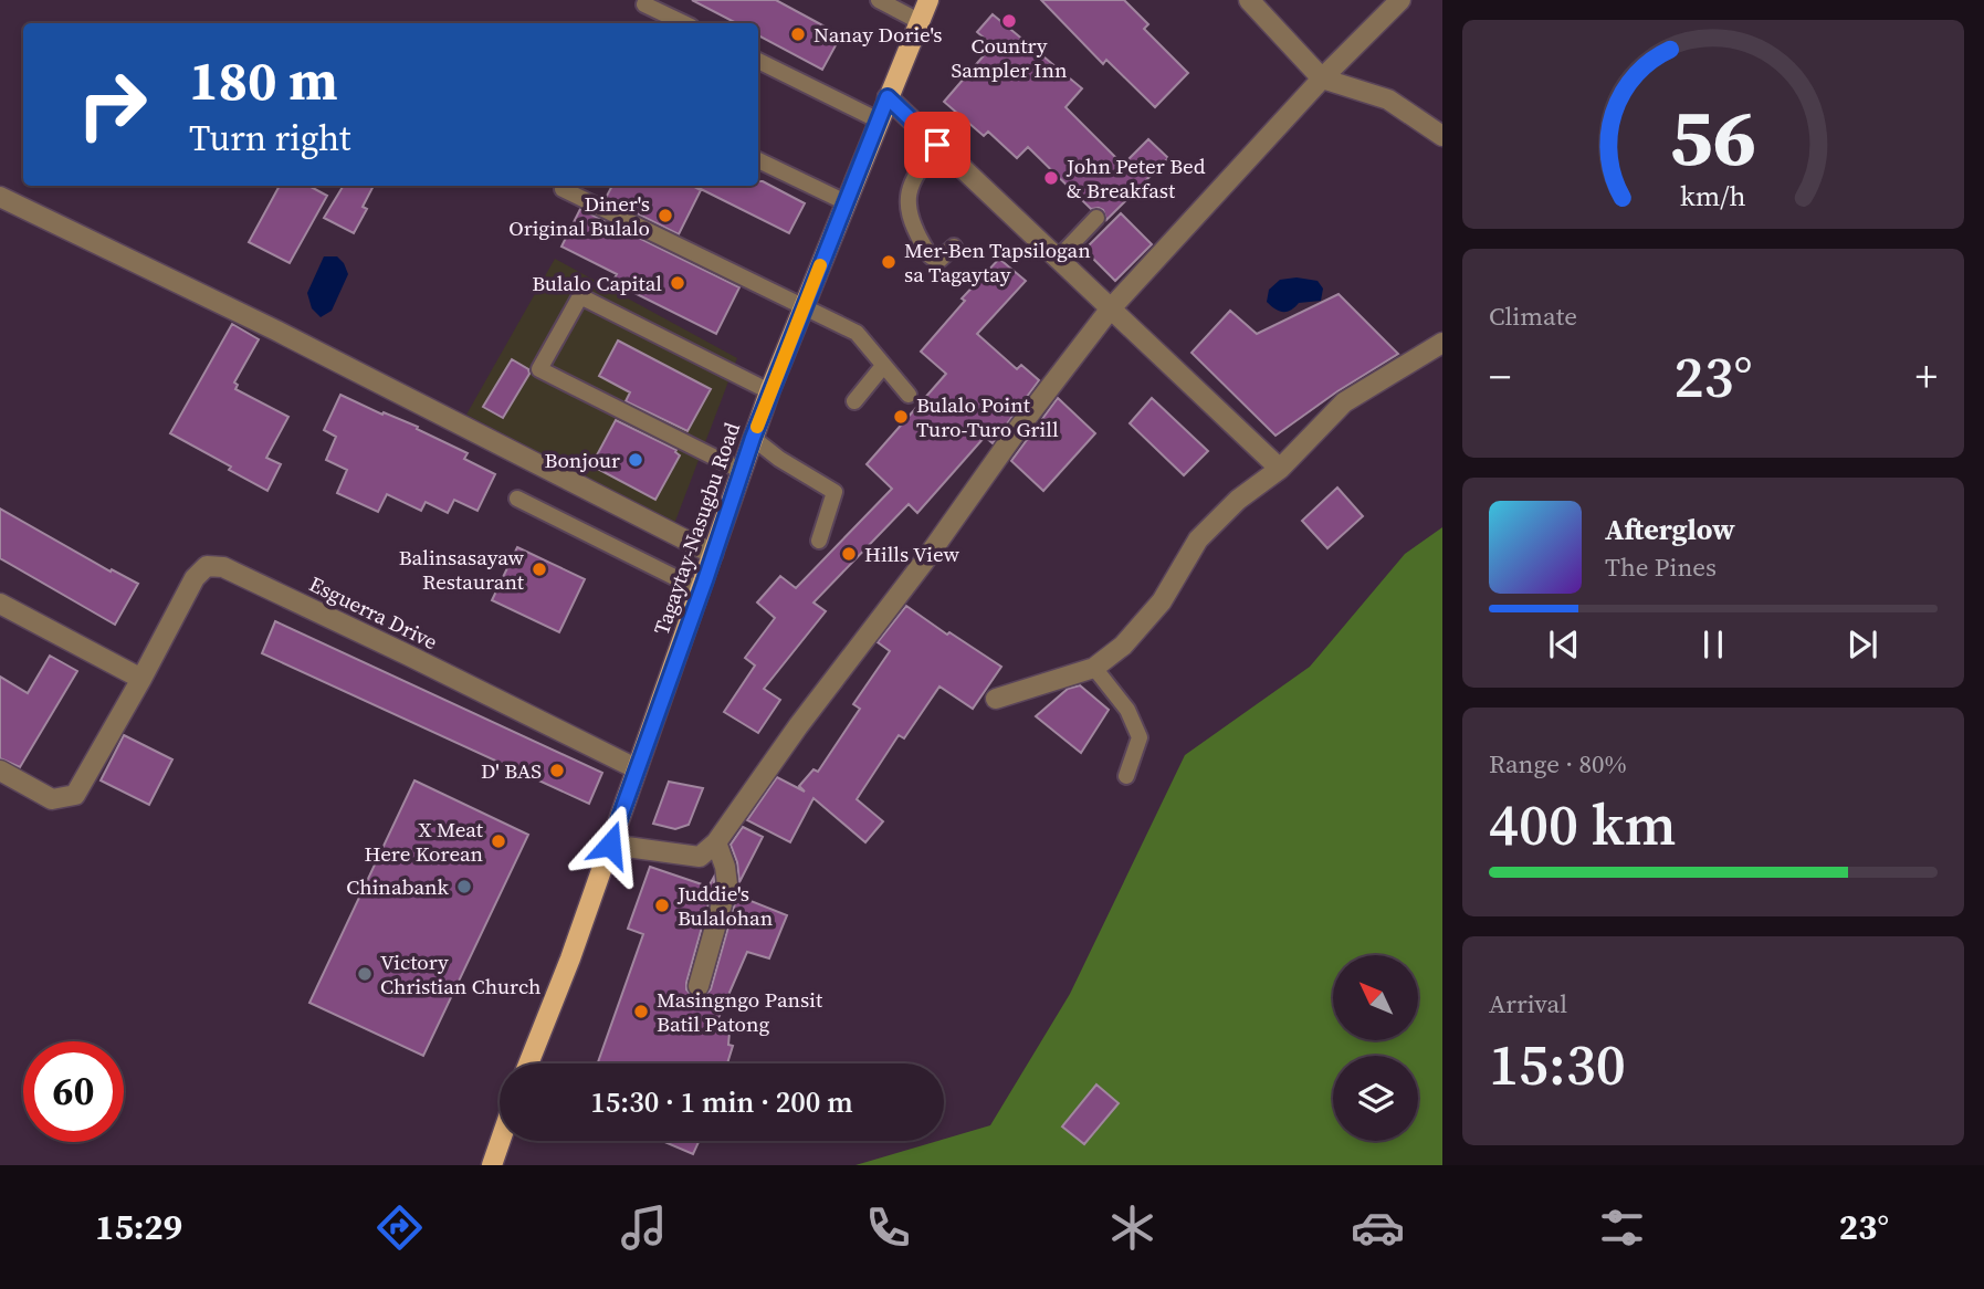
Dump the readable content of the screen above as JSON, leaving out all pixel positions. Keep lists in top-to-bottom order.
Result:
{
  "streets": {
    "main road": ["Tagaytay-Nasugbu Road"],
    "street": ["Esguerra Drive"]
  },
  "crossings": [
    ["Tagaytay-Nasugbu Road", "Esguerra Drive"]
  ],
  "places": [
    "Country Sampler Inn",
    "Nanay Dorie's",
    "John Peter Bed & Breakfast",
    "Diner's Original Bulalo",
    "Mer-Ben Tapsilogan sa Tagaytay",
    "Bulalo Capital",
    "Bulalo Point Turo-Turo Grill",
    "Bonjour",
    "Hills View",
    "Balinsasayaw Restaurant",
    "D' BAS",
    "X Meat Here Korean",
    "Chinabank",
    "Juddie's Bulalohan",
    "Victory Christian Church",
    "Masingngo Pansit Batil Patong"
  ],
  "north": "top left",
  "page": {
    "turn": ["180 m", "Turn right"],
    "tile": [
      "Climate",
      ["Range · 80%", "400 km"],
      ["Arrival", "15:30"]
    ],
    "heat": ["−", "23°", "+"],
    "song": ["Afterglow", "The Pines"],
    "limit": "60",
    "trip": "15:30 · 1 min · 200 m",
    "tabs": ["15:29", "23°"],
    "gauge": ["56", "km/h"]
  }
}
